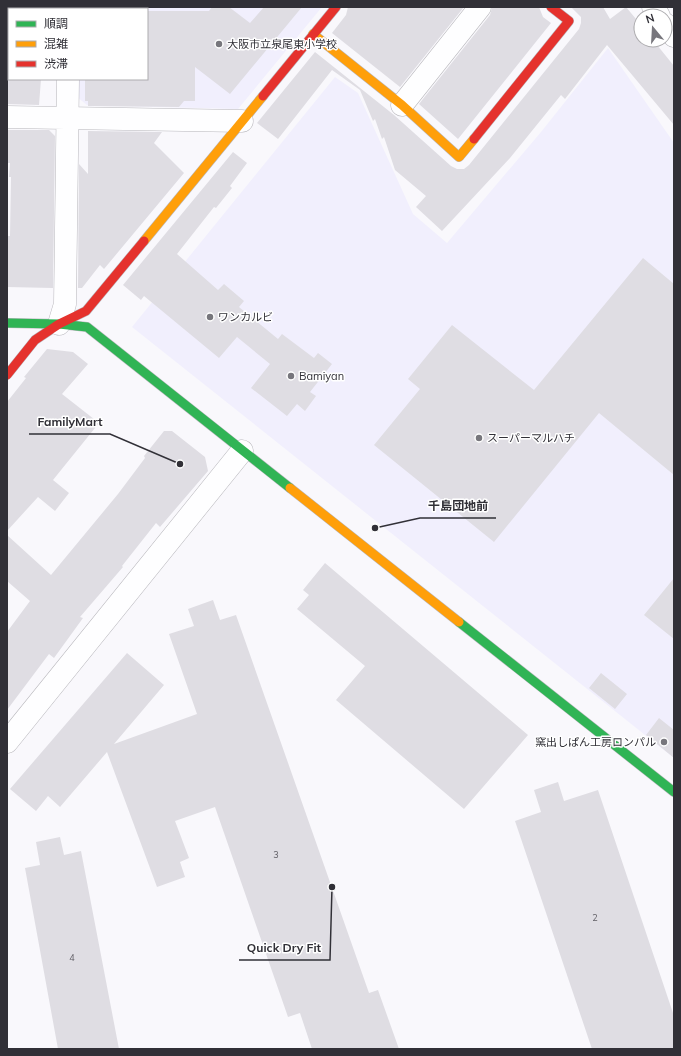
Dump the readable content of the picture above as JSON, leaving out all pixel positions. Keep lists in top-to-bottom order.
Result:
{
  "places": [
    "大阪市立泉尾東小学校",
    "ワンカルビ",
    "Bamiyan",
    "スーパーマルハチ",
    "FamilyMart",
    "千島団地前",
    "窯出しぱん工房ロンパル",
    "Quick Dry Fit"
  ],
  "house_numbers": ["3", "2", "4"],
  "legend": ["順調", "混雑", "渋滞"],
  "north": "top"
}
